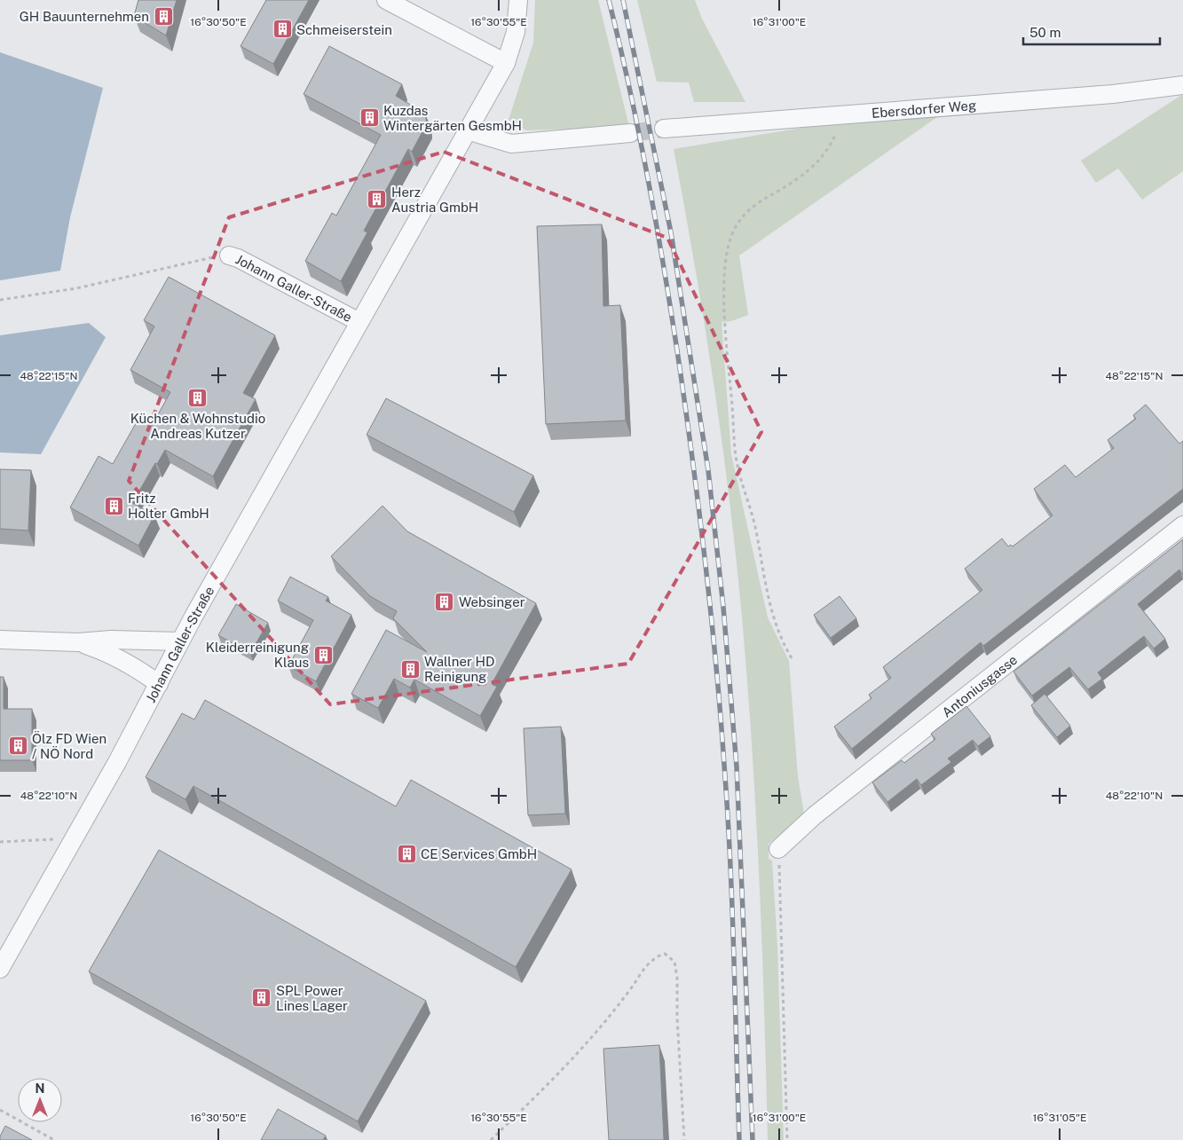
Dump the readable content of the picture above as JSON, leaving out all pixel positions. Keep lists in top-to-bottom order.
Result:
{
  "streets": {
    "street": ["Ebersdorfer Weg", "Johann Galler-Straße", "Antoniusgasse"]
  },
  "places": {
    "building": [
      "GH Bauunternehmen",
      "Schmeiserstein",
      "Kuzdas Wintergärten GesmbH",
      "Herz Austria GmbH",
      "Küchen & Wohnstudio Andreas Kutzer",
      "Fritz Holter GmbH",
      "Websinger",
      "Kleiderreinigung Klaus",
      "Wallner HD Reinigung",
      "Ölz FD Wien / NÖ Nord",
      "CE Services GmbH",
      "SPL Power Lines Lager"
    ]
  },
  "scale_bar": "50 m",
  "north": "top",
  "coordinates": [
    "16°30'50\"E",
    "16°30'55\"E",
    "16°31'00\"E",
    "48°22'15\"N",
    "48°22'10\"N",
    "16°31'05\"E"
  ]
}
